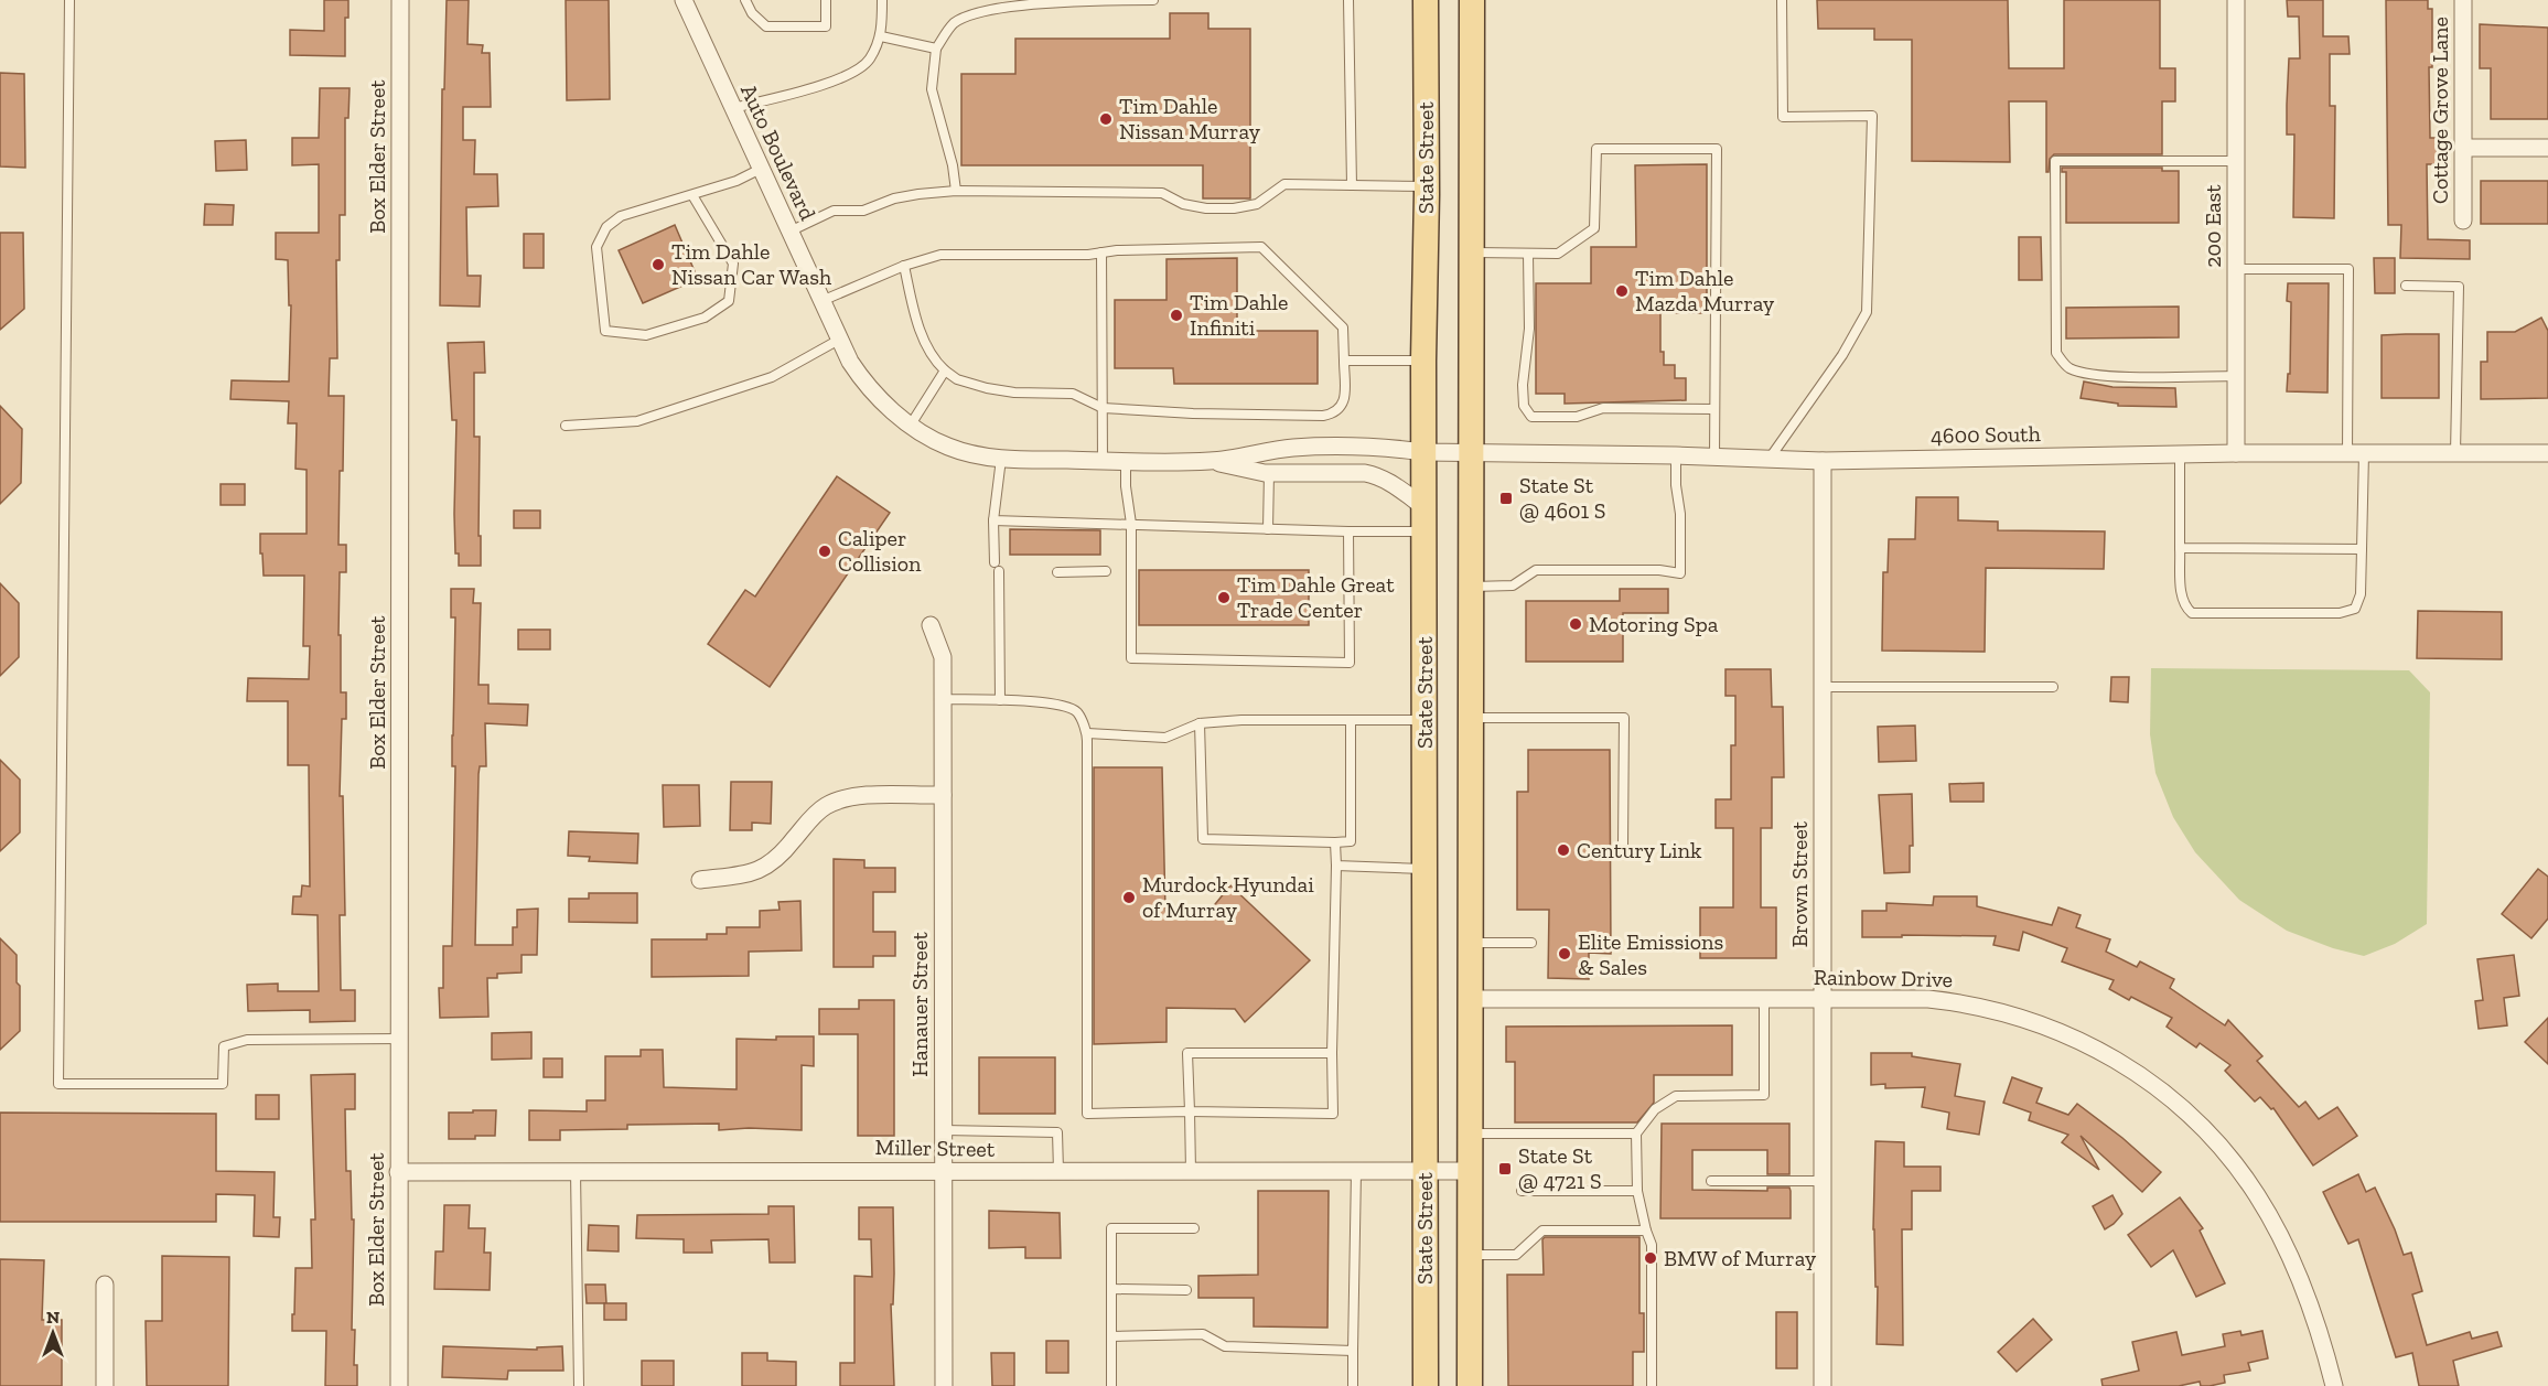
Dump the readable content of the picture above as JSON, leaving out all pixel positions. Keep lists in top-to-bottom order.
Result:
{
  "streets": {
    "main road": ["State Street"],
    "street": [
      "Cottage Grove Lane",
      "Auto Boulevard",
      "Box Elder Street",
      "200 East",
      "4600 South",
      "Brown Street",
      "Rainbow Drive",
      "Hanauer Street",
      "Miller Street"
    ]
  },
  "crossings": [
    ["Auto Boulevard", "State Street"],
    ["Auto Boulevard", "4600 South"],
    ["Box Elder Street", "Miller Street"],
    ["State Street", "4600 South"],
    ["State Street", "Miller Street"],
    ["200 East", "4600 South"],
    ["4600 South", "Brown Street"],
    ["Brown Street", "Rainbow Drive"],
    ["Hanauer Street", "Miller Street"]
  ],
  "places": {
    "other": [
      "Tim Dahle Nissan Murray",
      "Tim Dahle Nissan Car Wash",
      "Tim Dahle Mazda Murray",
      "Tim Dahle Infiniti",
      "Caliper Collision",
      "Tim Dahle Great Trade Center",
      "Motoring Spa",
      "Century Link",
      "Murdock Hyundai of Murray",
      "Elite Emissions & Sales",
      "BMW of Murray"
    ],
    "transit": ["State St @ 4601 S", "State St @ 4721 S"]
  },
  "north": "top"
}
